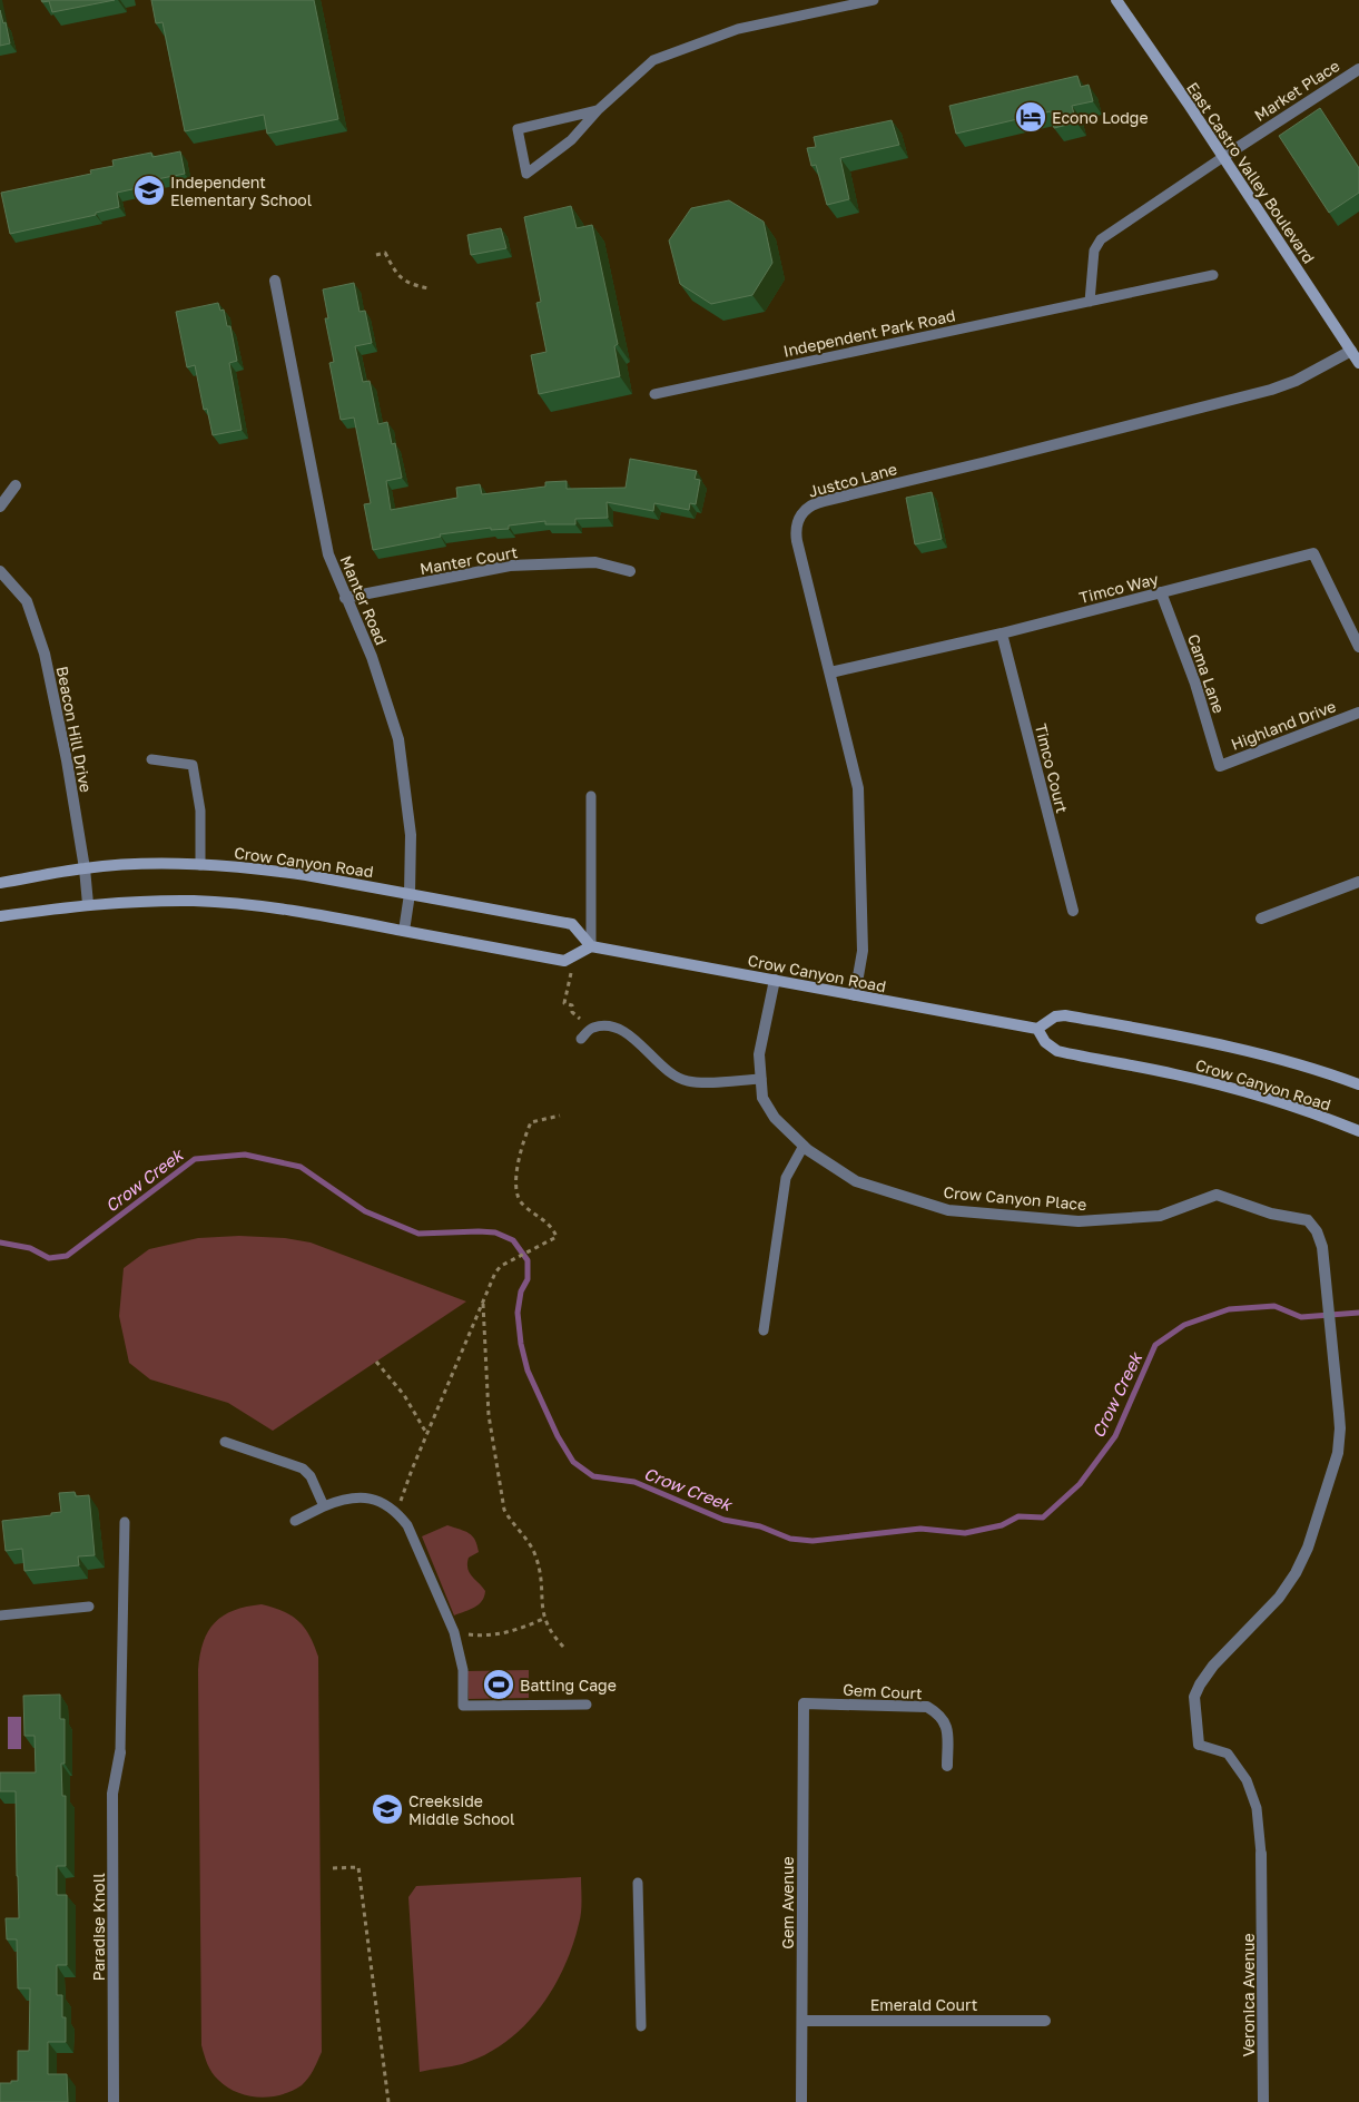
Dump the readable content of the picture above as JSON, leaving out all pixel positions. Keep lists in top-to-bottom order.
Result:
{
  "streets": {
    "main road": ["East Castro Valley Boulevard", "Crow Canyon Road"],
    "street": [
      "Market Place",
      "Justco Lane",
      "Manter Court",
      "Timco Way",
      "Manter Road",
      "Cama Lane",
      "Highland Drive",
      "Beacon Hill Drive",
      "Timco Court",
      "Crow Canyon Place",
      "Gem Court",
      "Gem Avenue",
      "Paradise Knoll",
      "Veronica Avenue",
      "Emerald Court"
    ],
    "lane": ["Independent Park Road"]
  },
  "crossings": [
    ["Market Place", "East Castro Valley Boulevard"],
    ["East Castro Valley Boulevard", "Justco Lane"],
    ["Justco Lane", "Timco Way"],
    ["Justco Lane", "Crow Canyon Road"],
    ["Manter Court", "Manter Road"],
    ["Timco Way", "Cama Lane"],
    ["Timco Way", "Timco Court"],
    ["Manter Road", "Crow Canyon Road"],
    ["Cama Lane", "Highland Drive"],
    ["Beacon Hill Drive", "Crow Canyon Road"],
    ["Crow Canyon Road", "Crow Canyon Place"],
    ["Gem Court", "Gem Avenue"],
    ["Gem Avenue", "Emerald Court"]
  ],
  "water": ["Crow Creek"],
  "places": {
    "hotel": ["Econo Lodge"],
    "school or university": ["Independent Elementary School", "Creekside Middle School"],
    "sports": ["Batting Cage"]
  }
}
